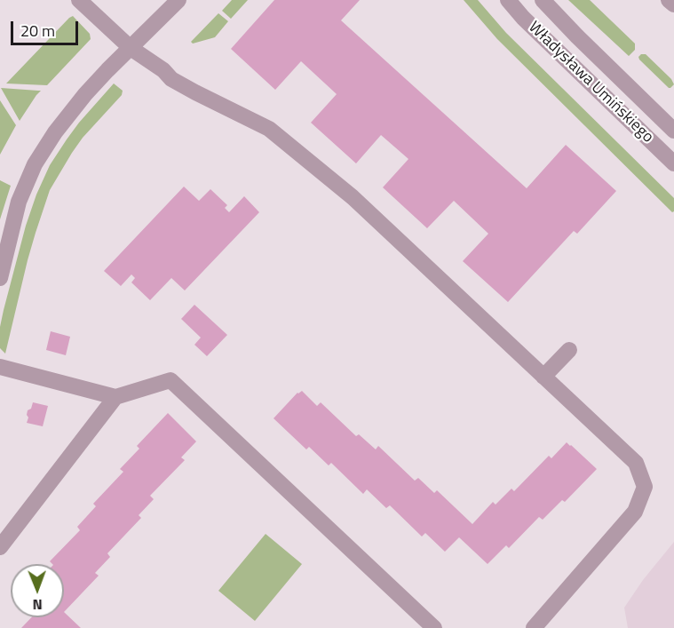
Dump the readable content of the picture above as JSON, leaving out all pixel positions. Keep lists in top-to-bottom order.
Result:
{
  "streets": {
    "street": ["Władysława Umińskiego"]
  },
  "scale_bar": "20 m",
  "north": "bottom"
}
